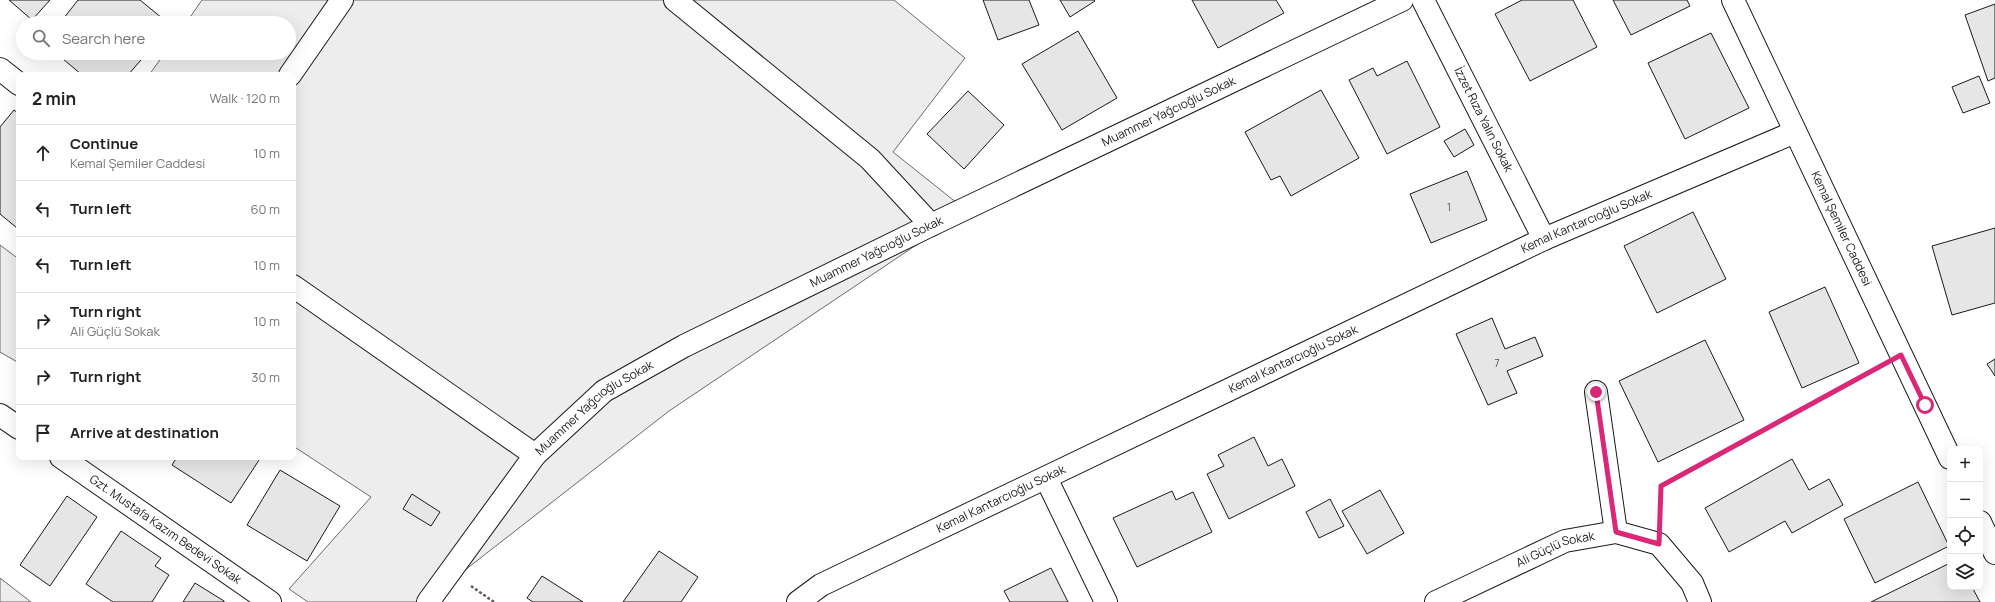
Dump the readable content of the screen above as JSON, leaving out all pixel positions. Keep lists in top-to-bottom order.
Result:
{
  "streets": {
    "street": [
      "Muammer Yağcıoğlu Sokak",
      "İzzet Rıza Yalın Sokak",
      "Kemal Kantarcıoğlu Sokak",
      "Kemal Şemiler Caddesi",
      "Gzt. Mustafa Kazım Bedevi Sokak",
      "Ali Güçlü Sokak"
    ]
  },
  "crossings": [
    ["İzzet Rıza Yalın Sokak", "Kemal Kantarcıoğlu Sokak"],
    ["Kemal Kantarcıoğlu Sokak", "Kemal Şemiler Caddesi"]
  ],
  "house_numbers": ["1", "7"],
  "page": {
    "search": "Search here",
    "heading": ["2 min", "Walk · 120 m"],
    "list": [
      ["Continue", "Kemal Şemiler Caddesi", "10 m"],
      ["Turn left", "60 m"],
      ["Turn left", "10 m"],
      ["Turn right", "Ali Güçlü Sokak", "10 m"],
      ["Turn right", "30 m"],
      "Arrive at destination"
    ],
    "map_buttons": ["+", "−"]
  }
}
